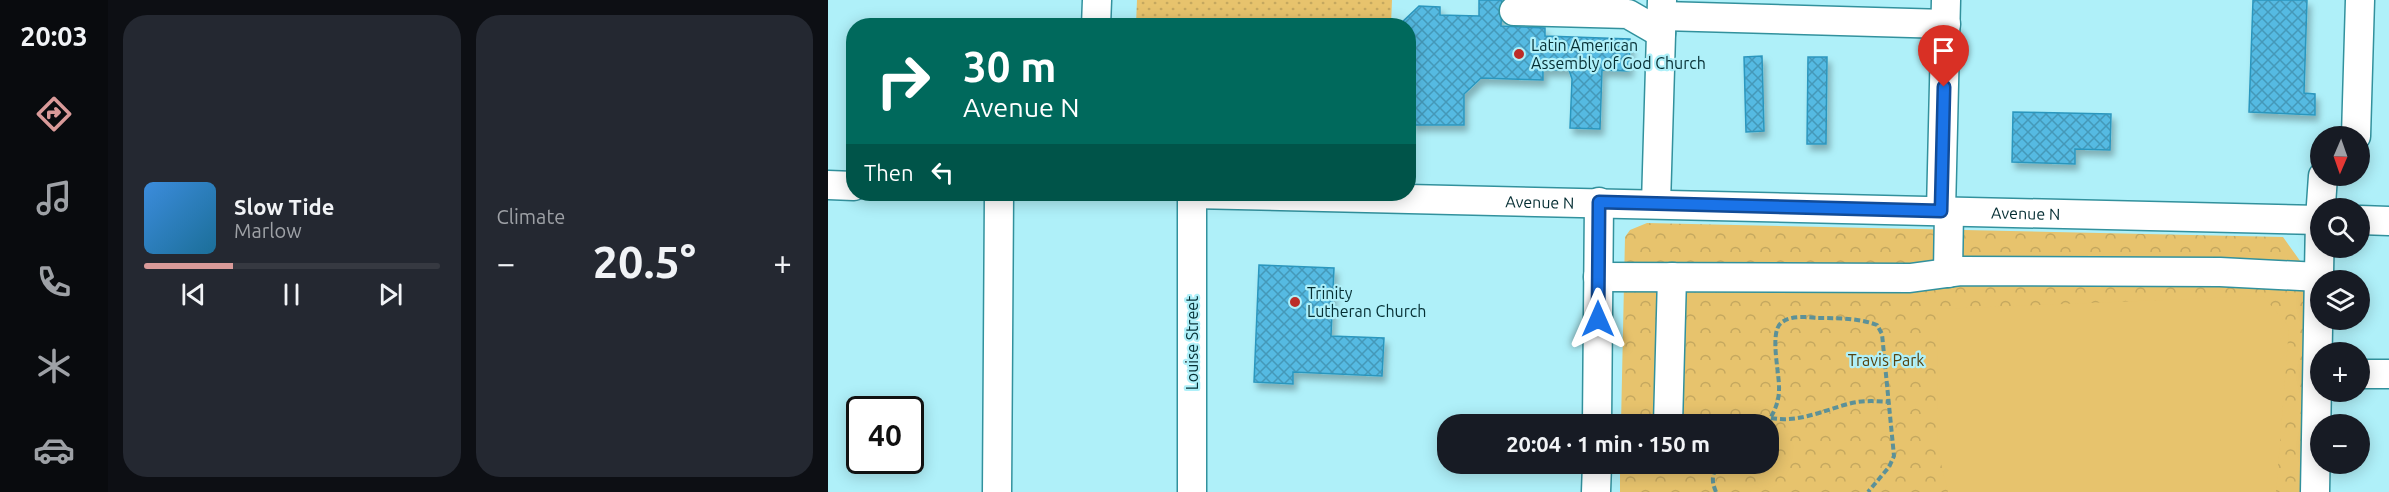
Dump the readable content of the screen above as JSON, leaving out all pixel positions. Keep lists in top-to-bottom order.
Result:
{
  "streets": {
    "street": ["Avenue N", "Louise Street"]
  },
  "parks": ["Travis Park"],
  "places": ["Latin American Assembly of God Church", "Trinity Lutheran Church"],
  "north": "bottom",
  "page": {
    "tabs": "20:03",
    "tile": "Climate",
    "turn": ["30 m", "Avenue N"],
    "map_buttons": ["+", "−"],
    "then": "Then",
    "song": ["Slow Tide", "Marlow"],
    "heat": ["−", "20.5°", "+"],
    "limit": "40",
    "trip": "20:04 · 1 min · 150 m"
  }
}
